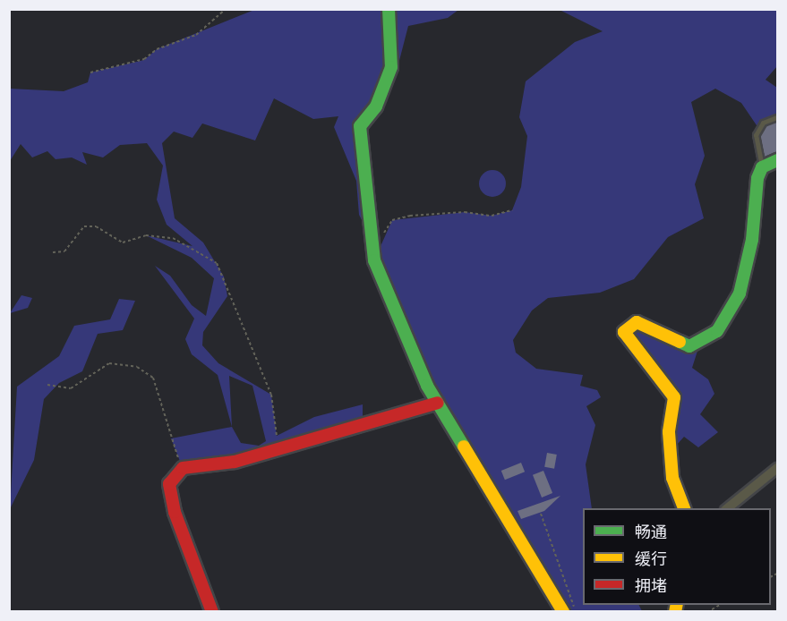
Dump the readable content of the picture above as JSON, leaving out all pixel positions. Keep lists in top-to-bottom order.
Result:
{
  "legend": ["畅通", "缓行", "拥堵"]
}
